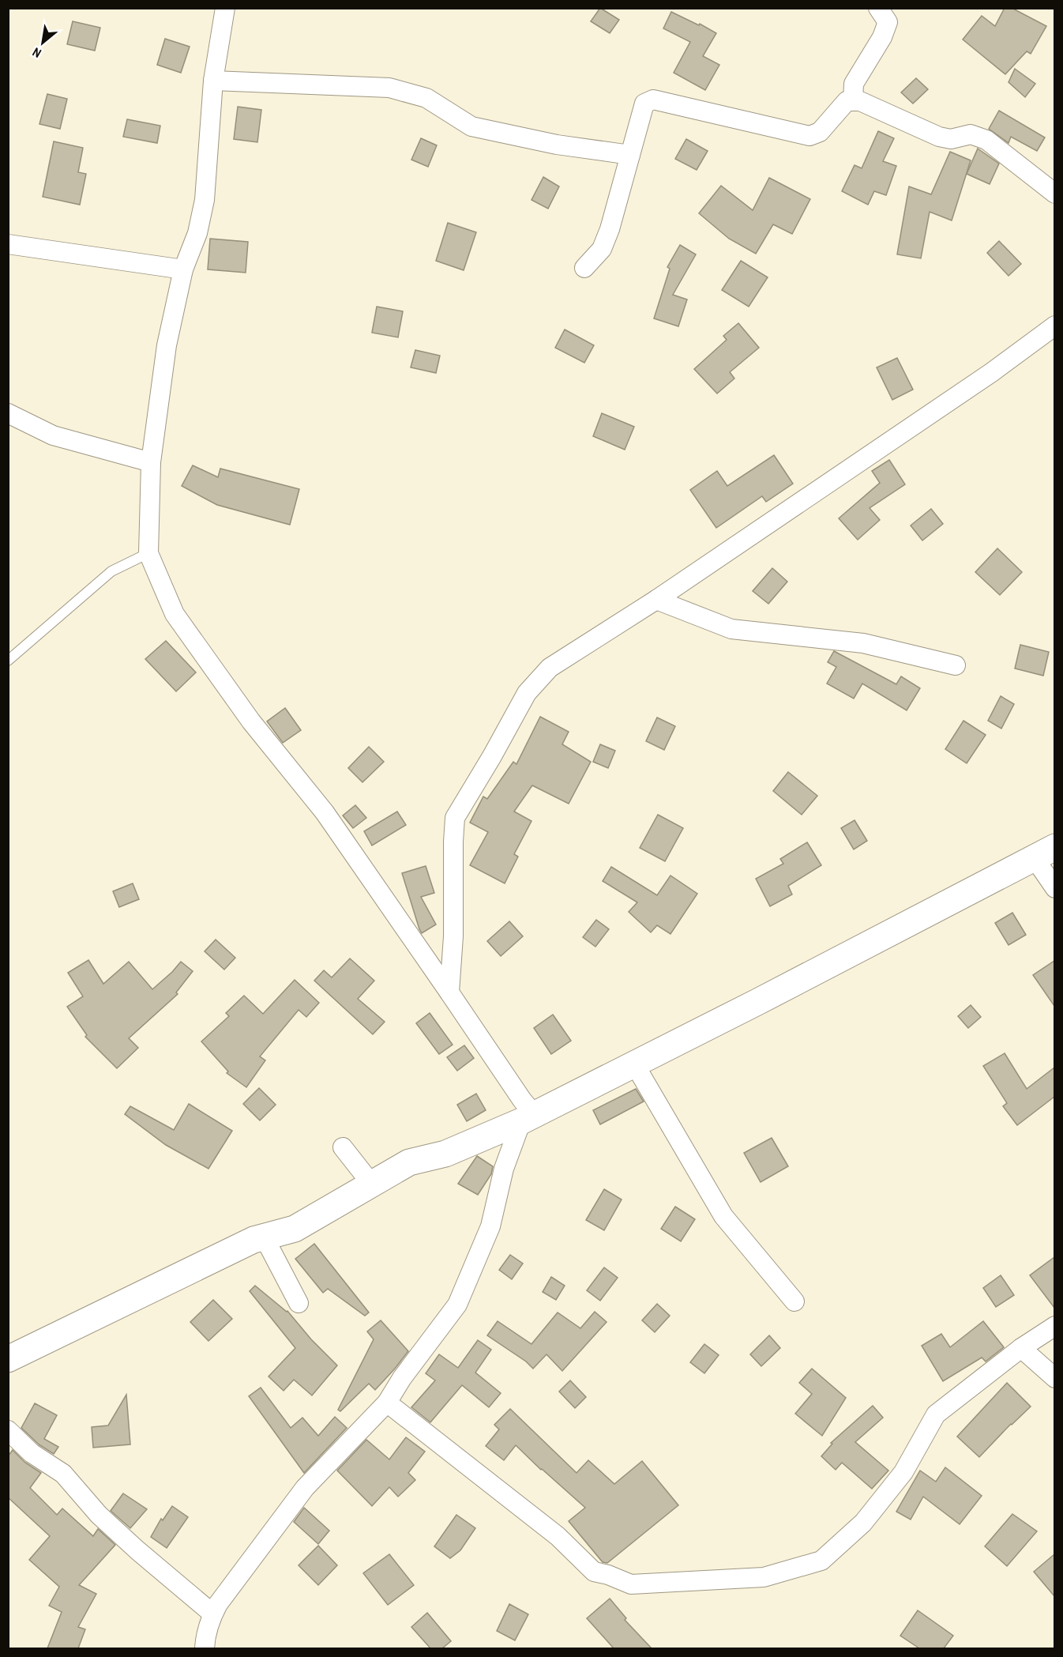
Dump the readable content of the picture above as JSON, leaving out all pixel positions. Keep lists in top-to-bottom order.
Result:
{
  "north": "bottom left"
}
